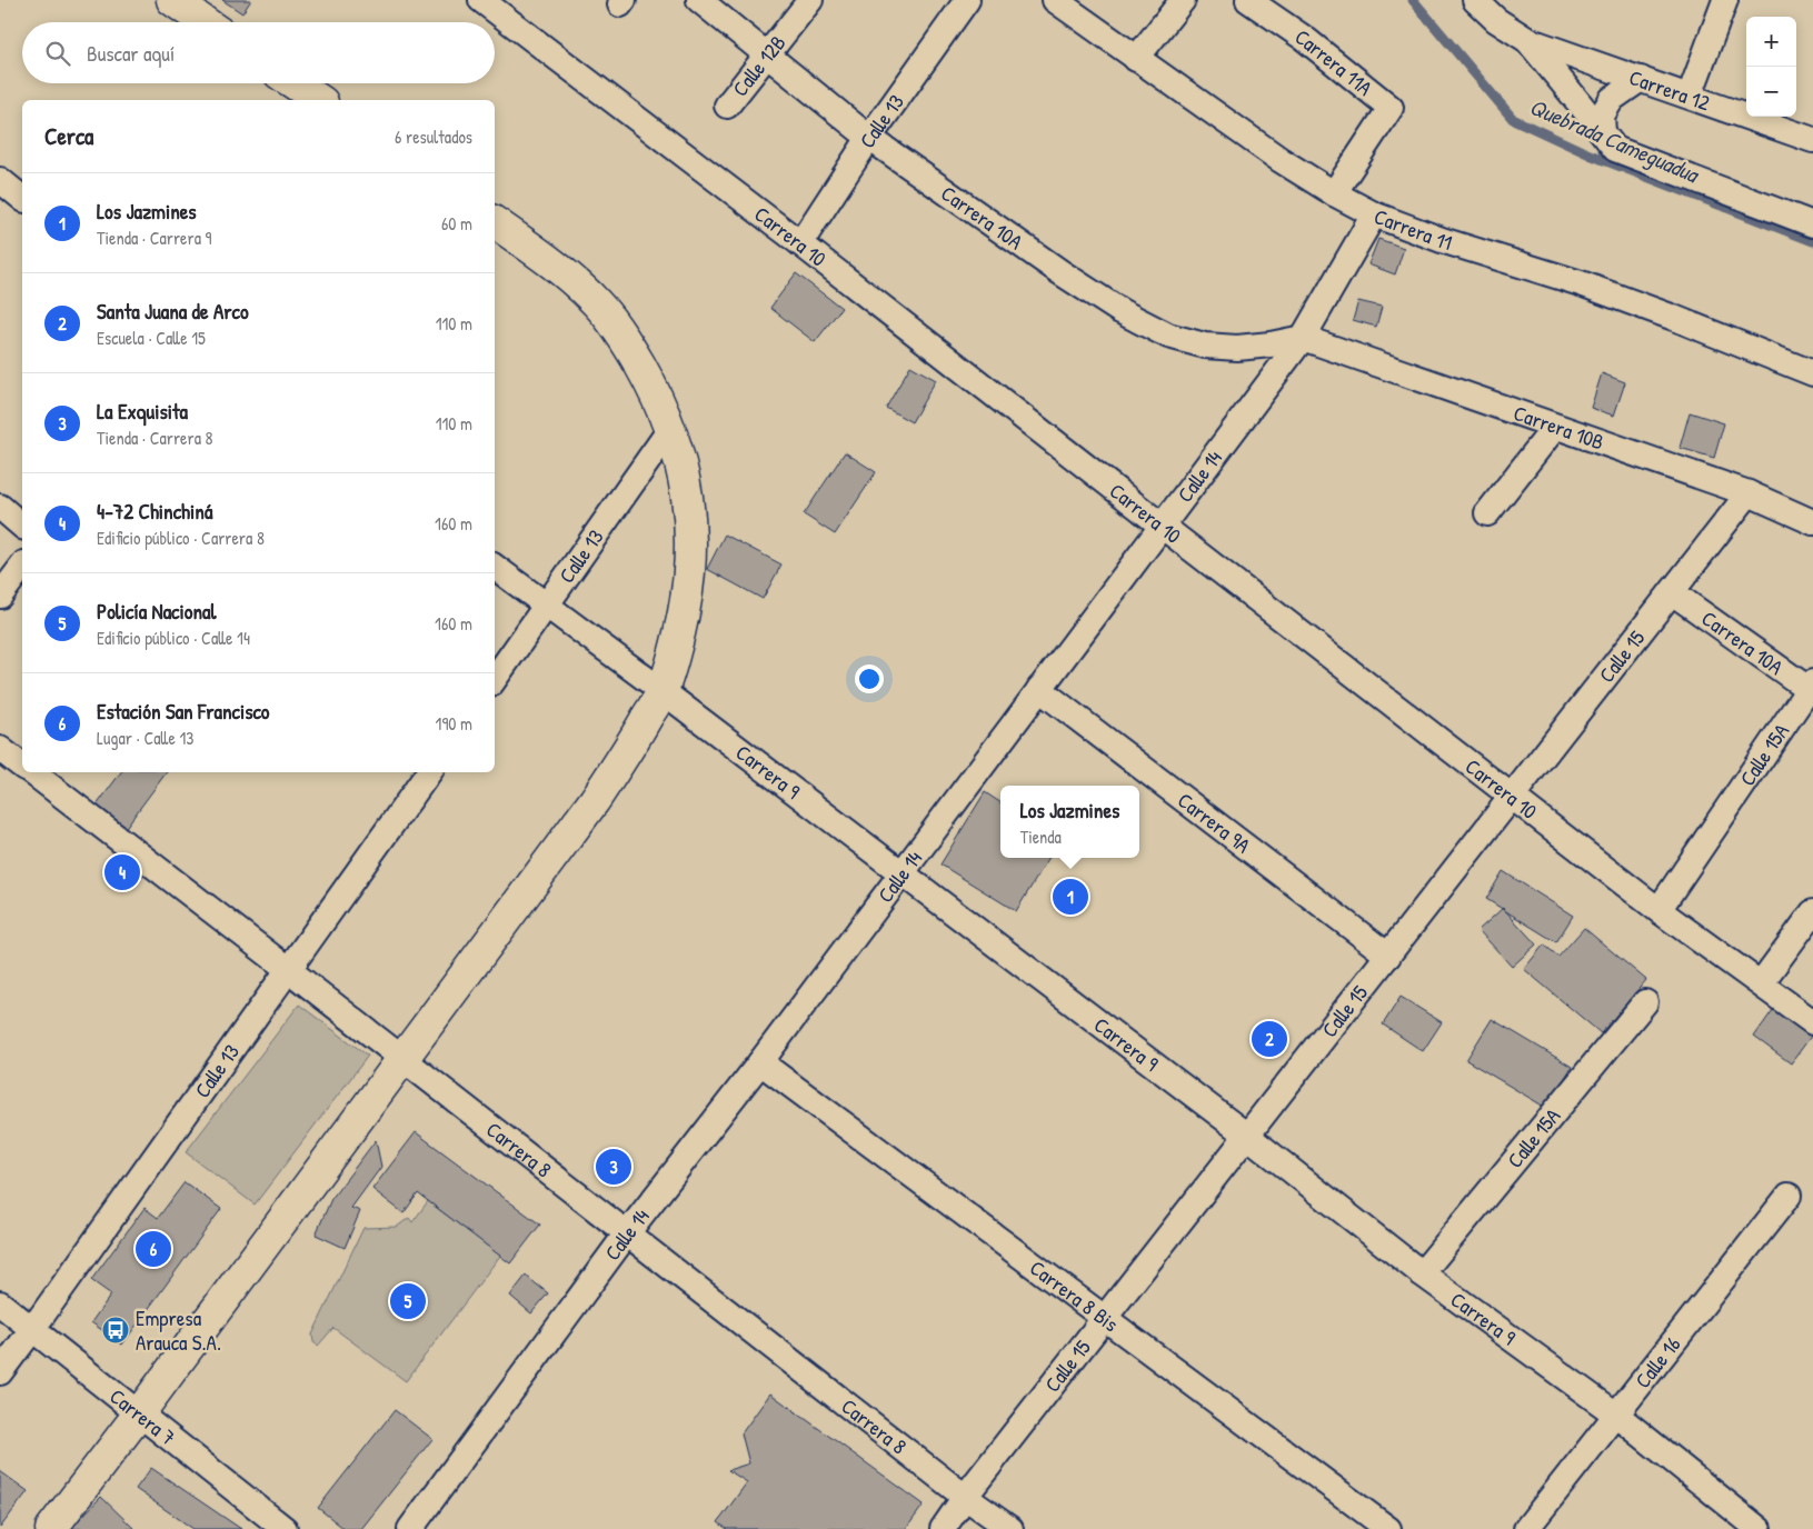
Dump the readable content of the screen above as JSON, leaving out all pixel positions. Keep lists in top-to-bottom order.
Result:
{
  "streets": {
    "street": [
      "Carrera 11A",
      "Calle 12B",
      "Carrera 12",
      "Calle 13",
      "Carrera 10A",
      "Carrera 11",
      "Carrera 10",
      "Carrera 10B",
      "Calle 14",
      "Calle 15",
      "Calle 15A",
      "Carrera 9",
      "Carrera 9A",
      "Carrera 8",
      "Carrera 8 Bis",
      "Calle 16",
      "Carrera 7"
    ]
  },
  "crossings": [
    ["Carrera 11A", "Carrera 11"],
    ["Calle 12B", "Carrera 10A"],
    ["Calle 13", "Carrera 10A"],
    ["Calle 13", "Carrera 10"],
    ["Calle 13", "Carrera 9"],
    ["Calle 13", "Carrera 8"],
    ["Calle 13", "Carrera 7"],
    ["Carrera 10A", "Carrera 10B"],
    ["Carrera 10A", "Calle 14"],
    ["Carrera 10A", "Calle 15"],
    ["Carrera 10A", "Calle 15A"],
    ["Carrera 11", "Calle 14"],
    ["Carrera 10", "Calle 14"],
    ["Carrera 10", "Calle 15"],
    ["Carrera 10", "Calle 15A"],
    ["Carrera 10B", "Calle 14"],
    ["Carrera 10B", "Calle 15"],
    ["Calle 14", "Carrera 9"],
    ["Calle 14", "Carrera 9A"],
    ["Calle 14", "Carrera 8"],
    ["Calle 14", "Carrera 8 Bis"],
    ["Calle 15", "Carrera 9"],
    ["Calle 15", "Carrera 9A"],
    ["Calle 15", "Carrera 8"],
    ["Calle 15", "Carrera 8 Bis"],
    ["Calle 15A", "Carrera 9"],
    ["Carrera 9", "Calle 16"]
  ],
  "water": ["Quebrada Cameguadua"],
  "places": {
    "bus stop": ["Empresa Arauca S.A."]
  },
  "page": {
    "map_buttons": ["+", "−"],
    "search": "Buscar aquí",
    "heading": ["Cerca", "6 resultados"],
    "list": [
      {
        "mark": "1",
        "name": "Los Jazmines",
        "note": "Tienda · Carrera 9",
        "value": "60 m"
      },
      {
        "mark": "2",
        "name": "Santa Juana de Arco",
        "note": "Escuela · Calle 15",
        "value": "110 m"
      },
      {
        "mark": "3",
        "name": "La Exquisita",
        "note": "Tienda · Carrera 8",
        "value": "110 m"
      },
      {
        "mark": "4",
        "name": "4-72 Chinchiná",
        "note": "Edificio público · Carrera 8",
        "value": "160 m"
      },
      {
        "mark": "5",
        "name": "Policía Nacional",
        "note": "Edificio público · Calle 14",
        "value": "160 m"
      },
      {
        "mark": "6",
        "name": "Estación San Francisco",
        "note": "Lugar · Calle 13",
        "value": "190 m"
      }
    ],
    "popup": ["Los Jazmines", "Tienda"],
    "pins": [
      "4",
      "1",
      "2",
      "3",
      "6",
      "5"
    ]
  }
}
